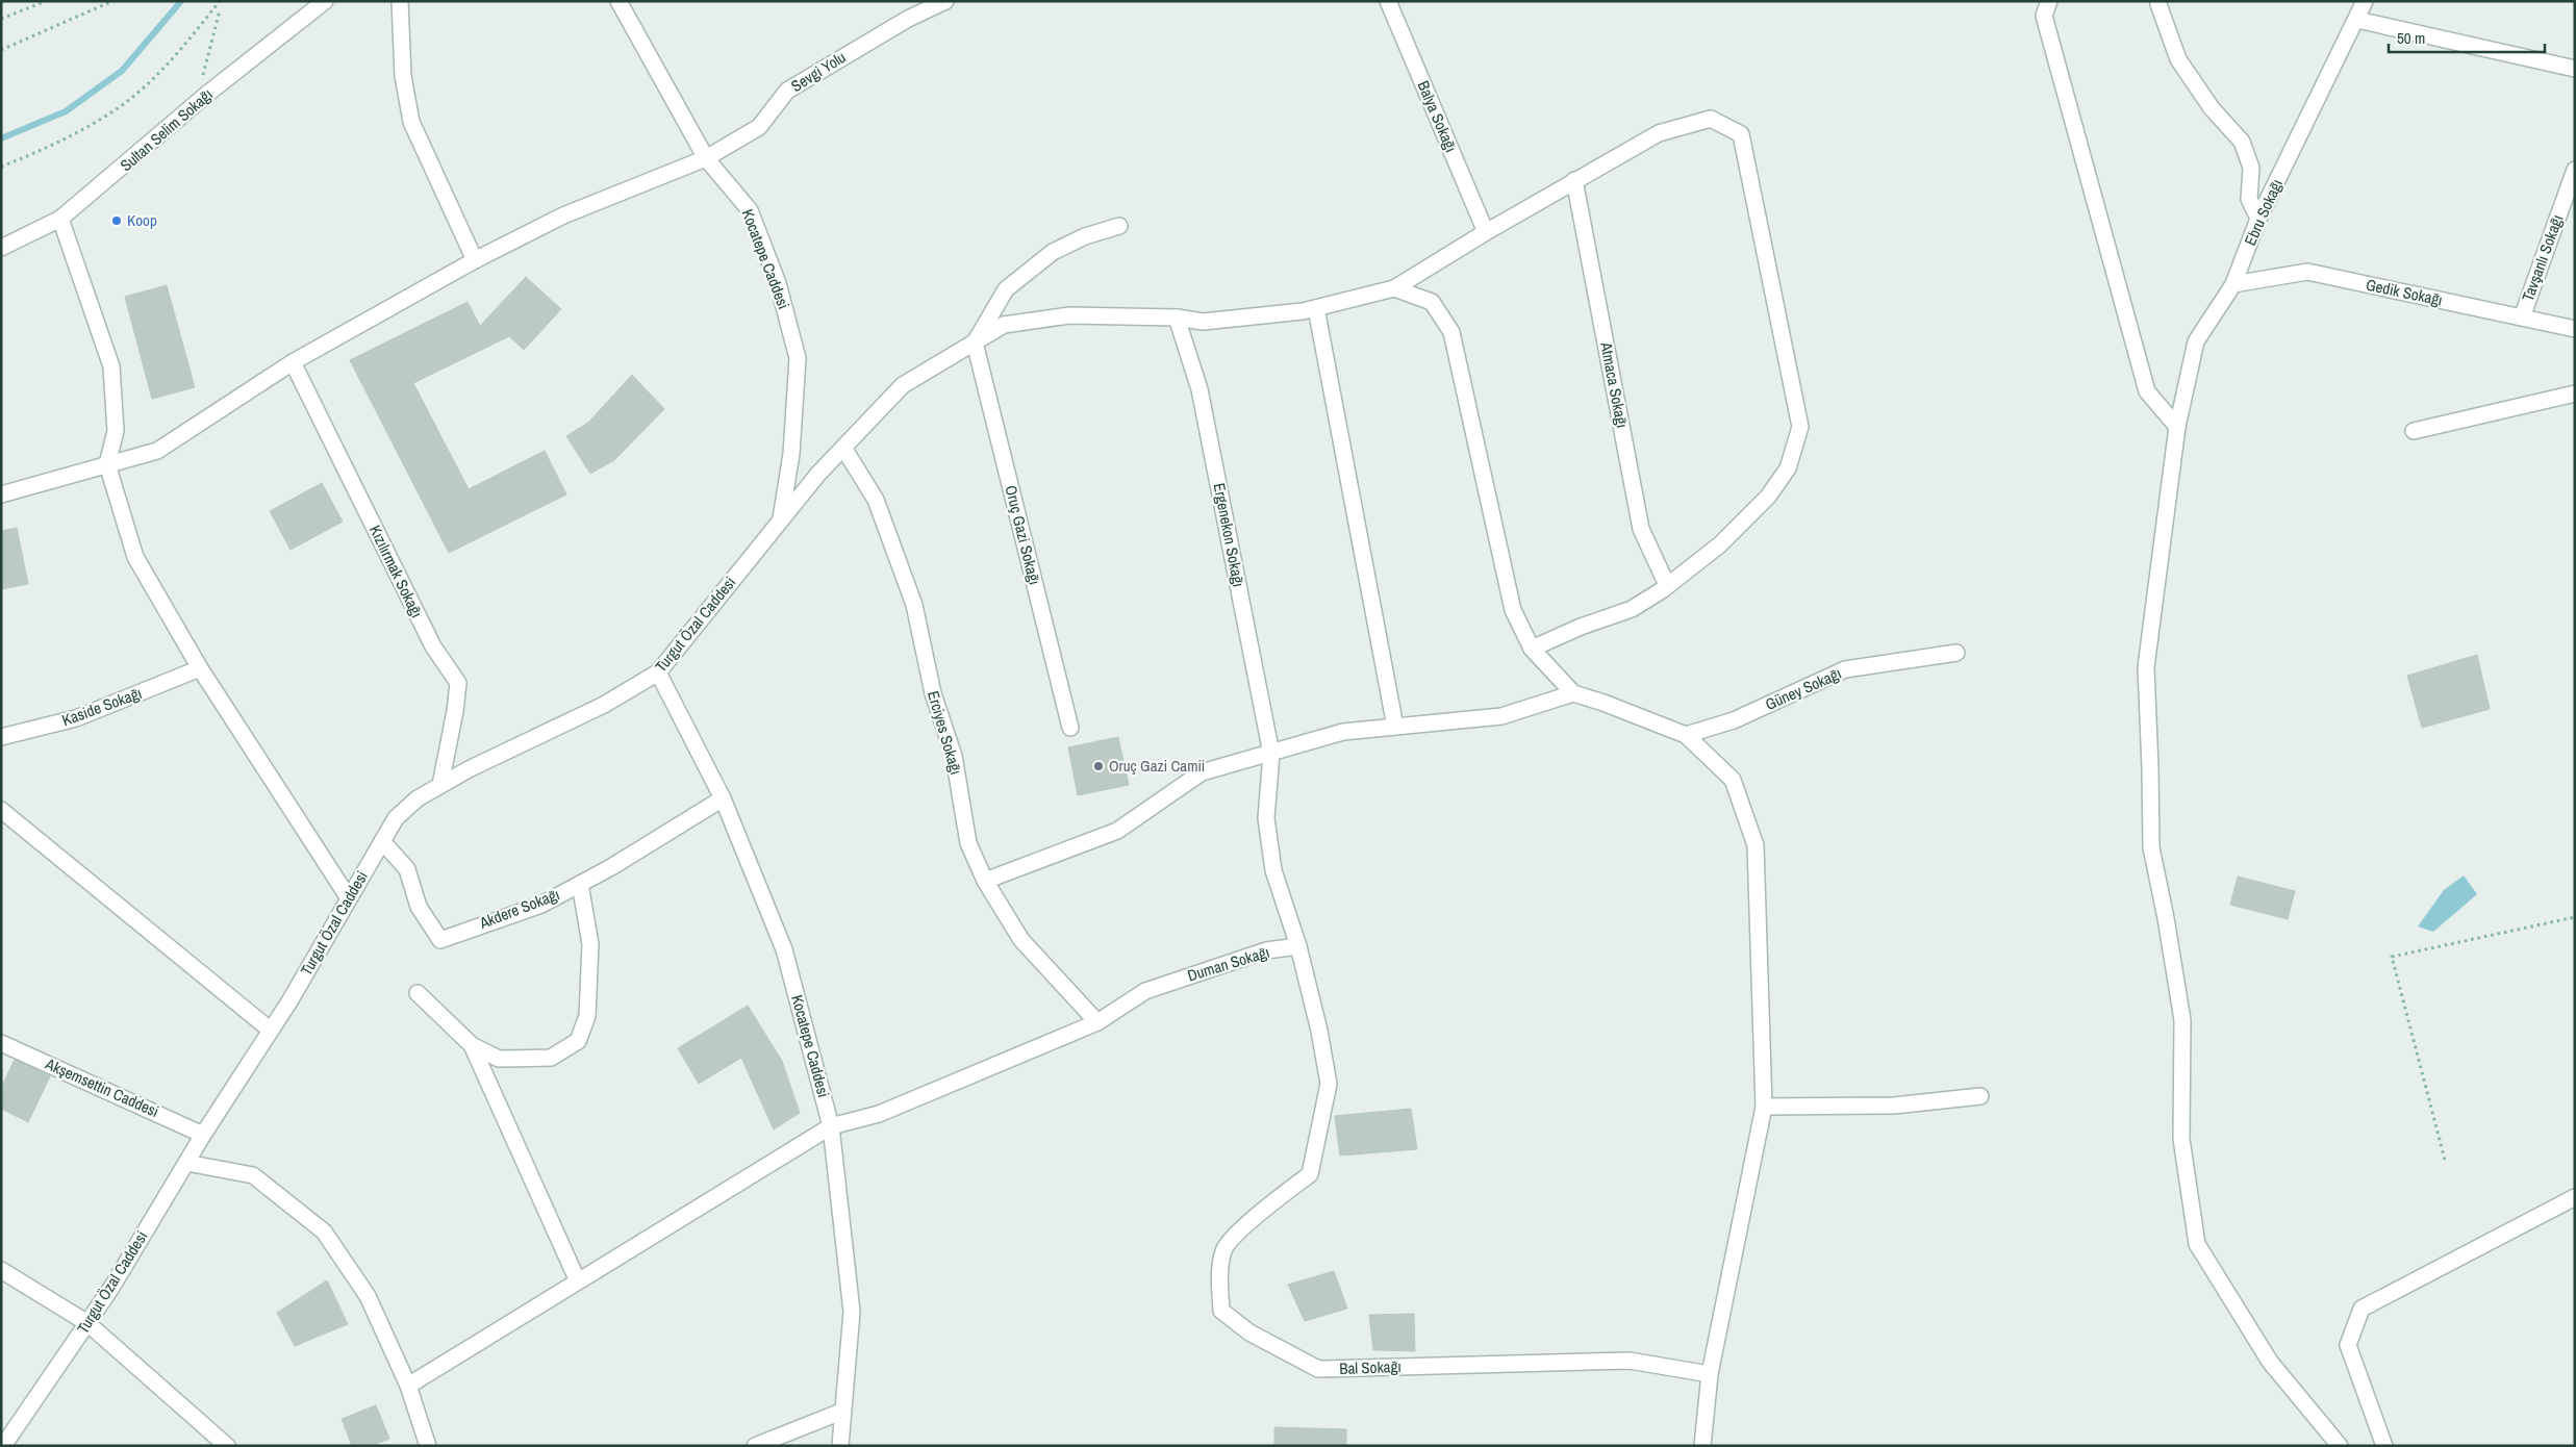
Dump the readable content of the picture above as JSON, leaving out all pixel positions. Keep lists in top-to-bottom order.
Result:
{
  "streets": {
    "street": [
      "Sevgi Yolu",
      "Balya Sokağı",
      "Sultan Selim Sokağı",
      "Ebru Sokağı",
      "Tavşanlı Sokağı",
      "Kocatepe Caddesi",
      "Gedik Sokağı",
      "Atmaca Sokağı",
      "Oruç Gazi Sokağı",
      "Ergenekon Sokağı",
      "Kızılırmak Sokağı",
      "Turgut Özal Caddesi",
      "Güney Sokağı",
      "Kaside Sokağı",
      "Erciyes Sokağı",
      "Akdere Sokağı",
      "Duman Sokağı",
      "Akşemsettin Caddesi",
      "Bal Sokağı"
    ]
  },
  "crossings": [
    ["Sevgi Yolu", "Kocatepe Caddesi"],
    ["Sevgi Yolu", "Kızılırmak Sokağı"],
    ["Balya Sokağı", "Turgut Özal Caddesi"],
    ["Ebru Sokağı", "Gedik Sokağı"],
    ["Tavşanlı Sokağı", "Gedik Sokağı"],
    ["Kocatepe Caddesi", "Turgut Özal Caddesi"],
    ["Kocatepe Caddesi", "Akdere Sokağı"],
    ["Kocatepe Caddesi", "Duman Sokağı"],
    ["Atmaca Sokağı", "Turgut Özal Caddesi"],
    ["Oruç Gazi Sokağı", "Turgut Özal Caddesi"],
    ["Ergenekon Sokağı", "Turgut Özal Caddesi"],
    ["Kızılırmak Sokağı", "Turgut Özal Caddesi"],
    ["Turgut Özal Caddesi", "Erciyes Sokağı"],
    ["Turgut Özal Caddesi", "Akdere Sokağı"],
    ["Turgut Özal Caddesi", "Akşemsettin Caddesi"],
    ["Erciyes Sokağı", "Duman Sokağı"],
    ["Duman Sokağı", "Bal Sokağı"]
  ],
  "places": ["Koop", "Oruç Gazi Camii"],
  "scale_bar": "50 m"
}
